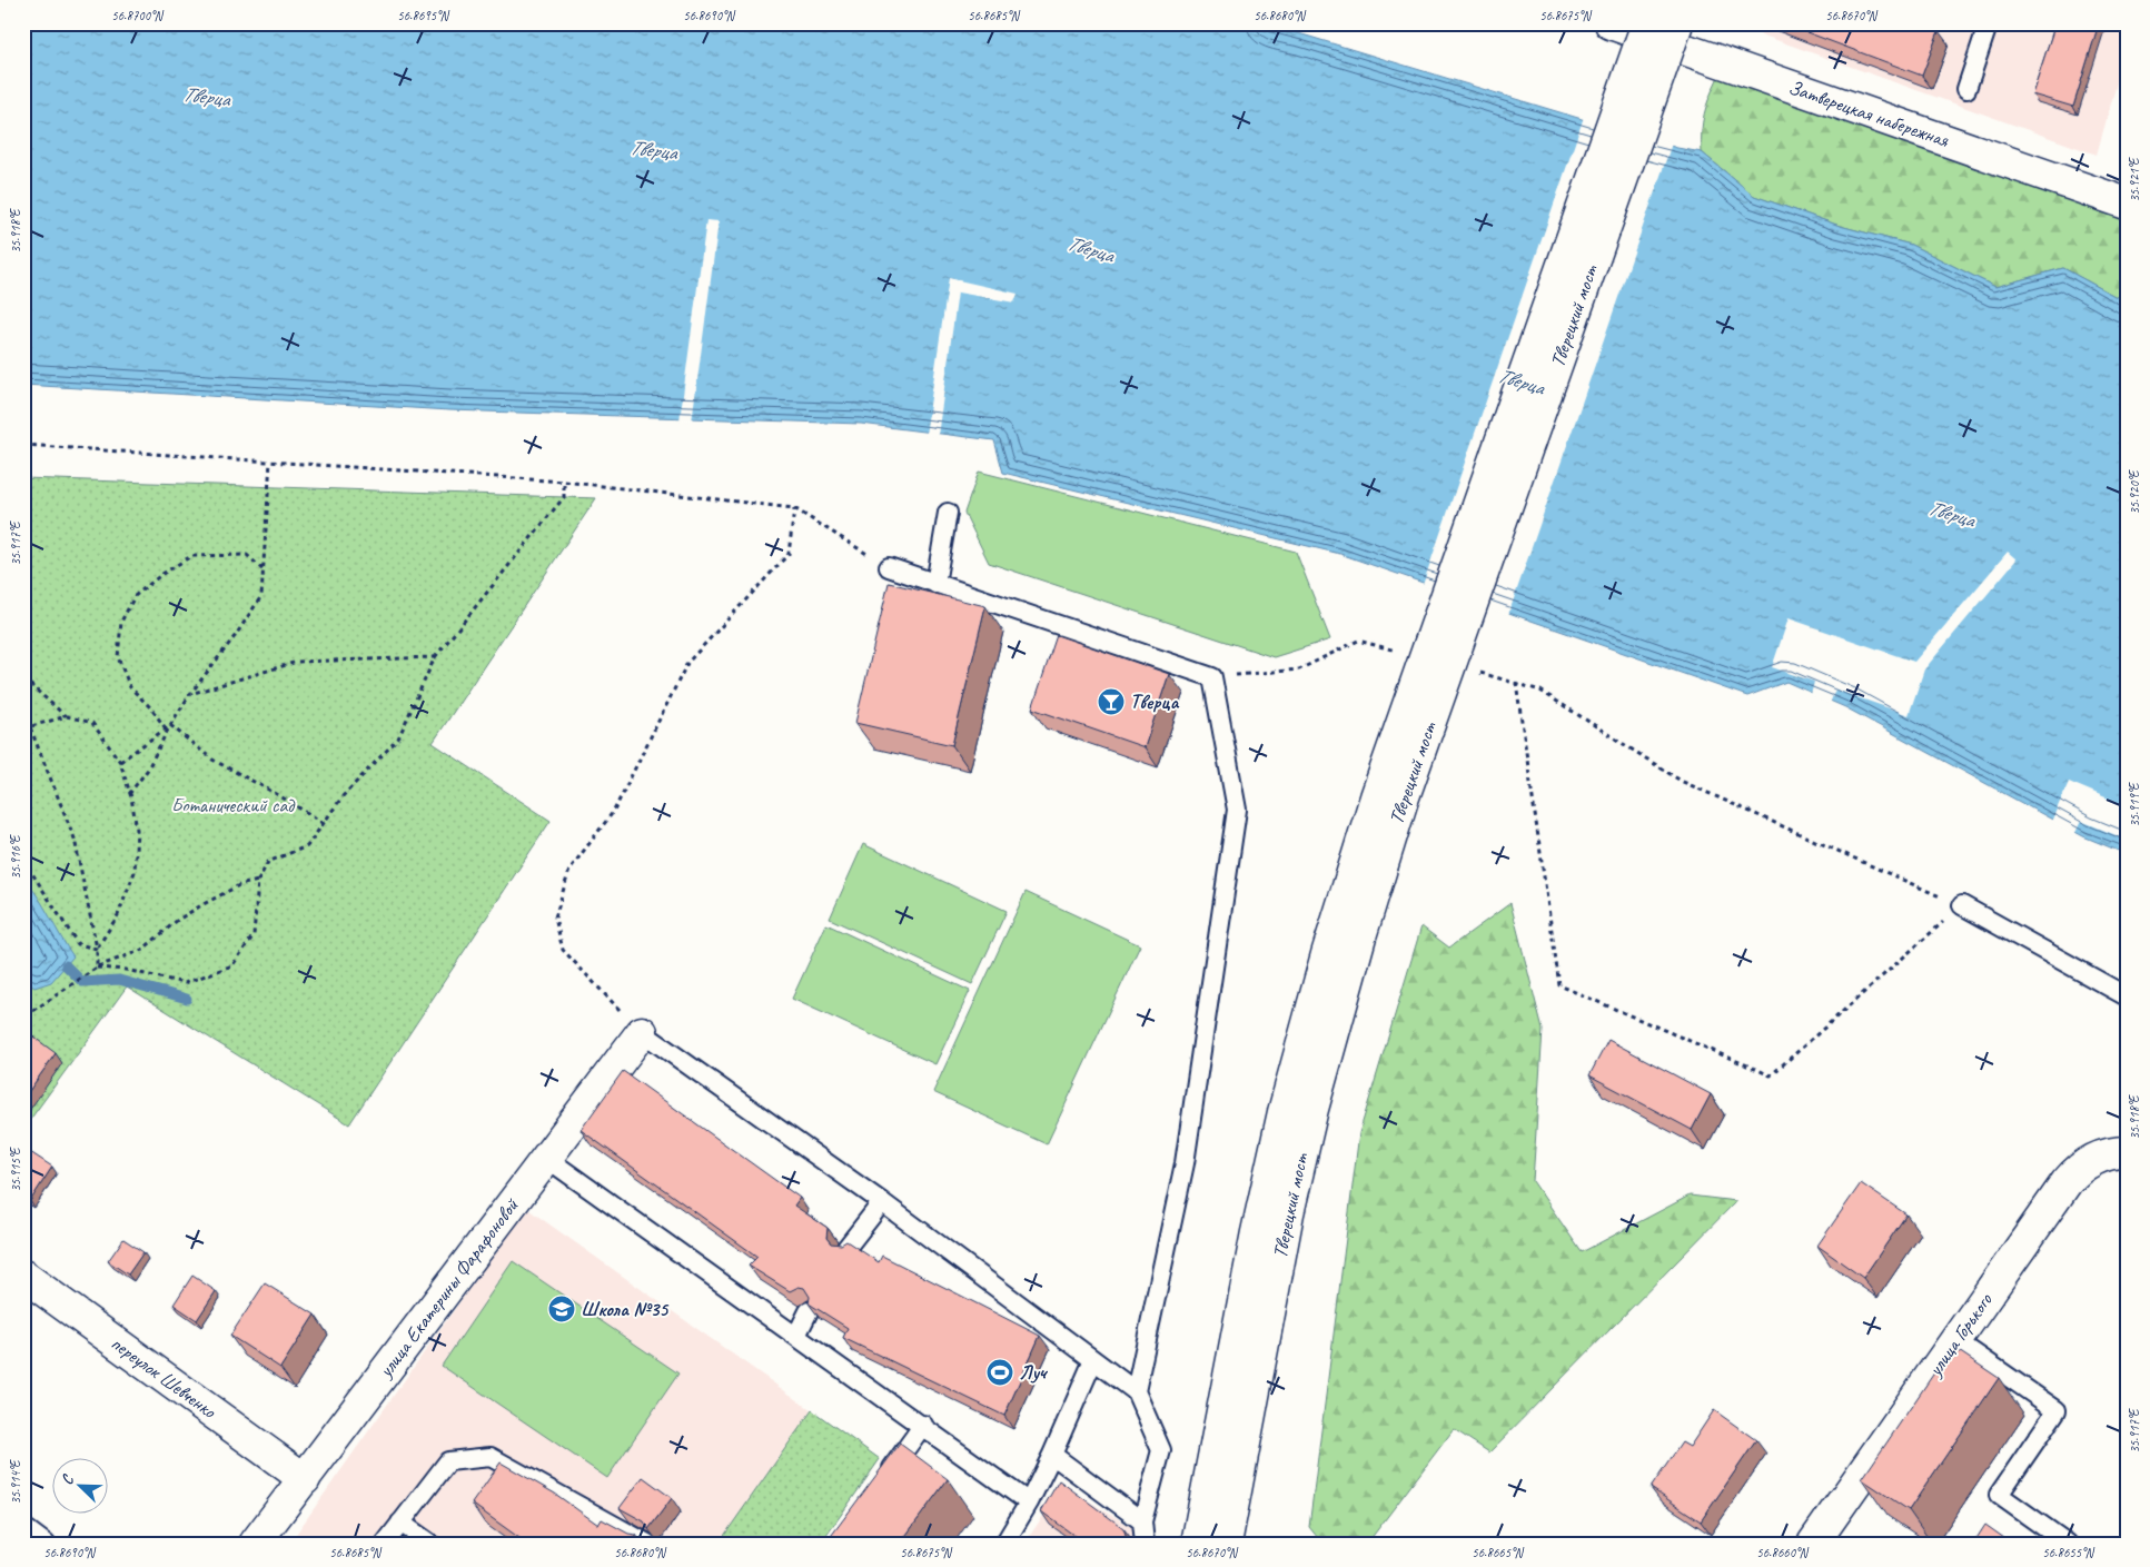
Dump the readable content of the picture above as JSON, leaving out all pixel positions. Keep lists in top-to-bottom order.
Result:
{
  "streets": {
    "main road": [
      "Затверецкая набережная",
      "Тверецкий мост",
      "улица Екатерины Фарафоновой",
      "улица Горького",
      "переулок Шевченко"
    ]
  },
  "crossings": [
    ["улица Екатерины Фарафоновой", "переулок Шевченко"]
  ],
  "water": ["Тверца"],
  "parks": ["Ботанический сад"],
  "places": {
    "bar": ["Тверца"],
    "school or university": ["Школа №35"],
    "sports": ["Луч"]
  },
  "north": "top left",
  "coordinates": [
    "56.8700°N",
    "56.8695°N",
    "56.8690°N",
    "56.8685°N",
    "56.8680°N",
    "56.8675°N",
    "56.8670°N",
    "35.921°E",
    "35.918°E",
    "35.920°E",
    "35.917°E",
    "35.919°E",
    "35.916°E",
    "35.915°E",
    "35.914°E",
    "56.8665°N",
    "56.8660°N",
    "56.8655°N"
  ]
}
